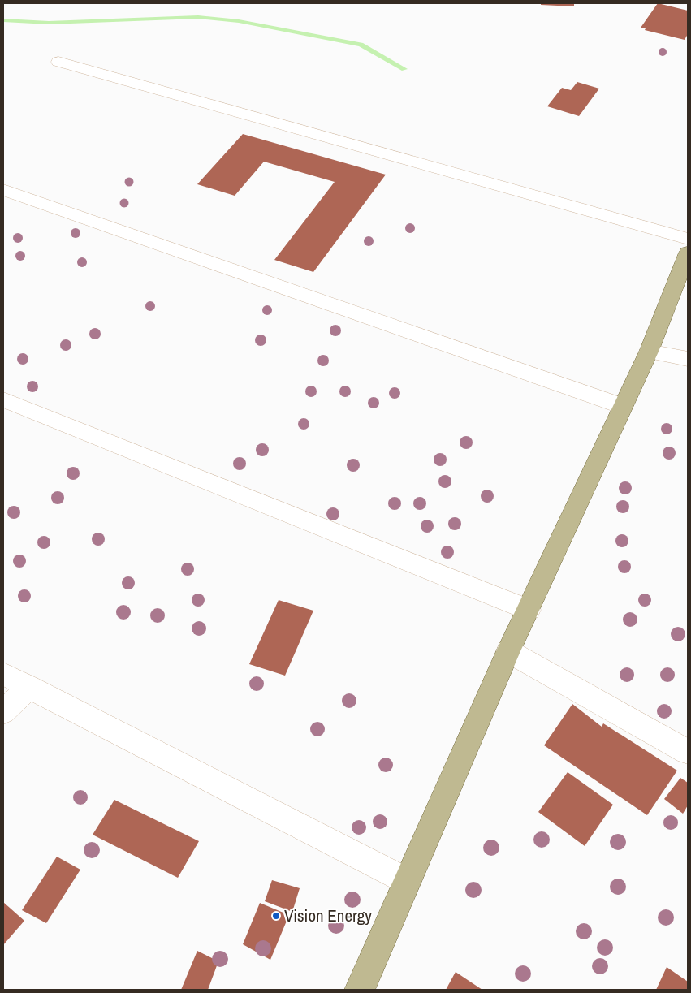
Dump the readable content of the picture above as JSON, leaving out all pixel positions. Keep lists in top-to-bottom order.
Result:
{
  "places": ["Vision Energy"]
}
